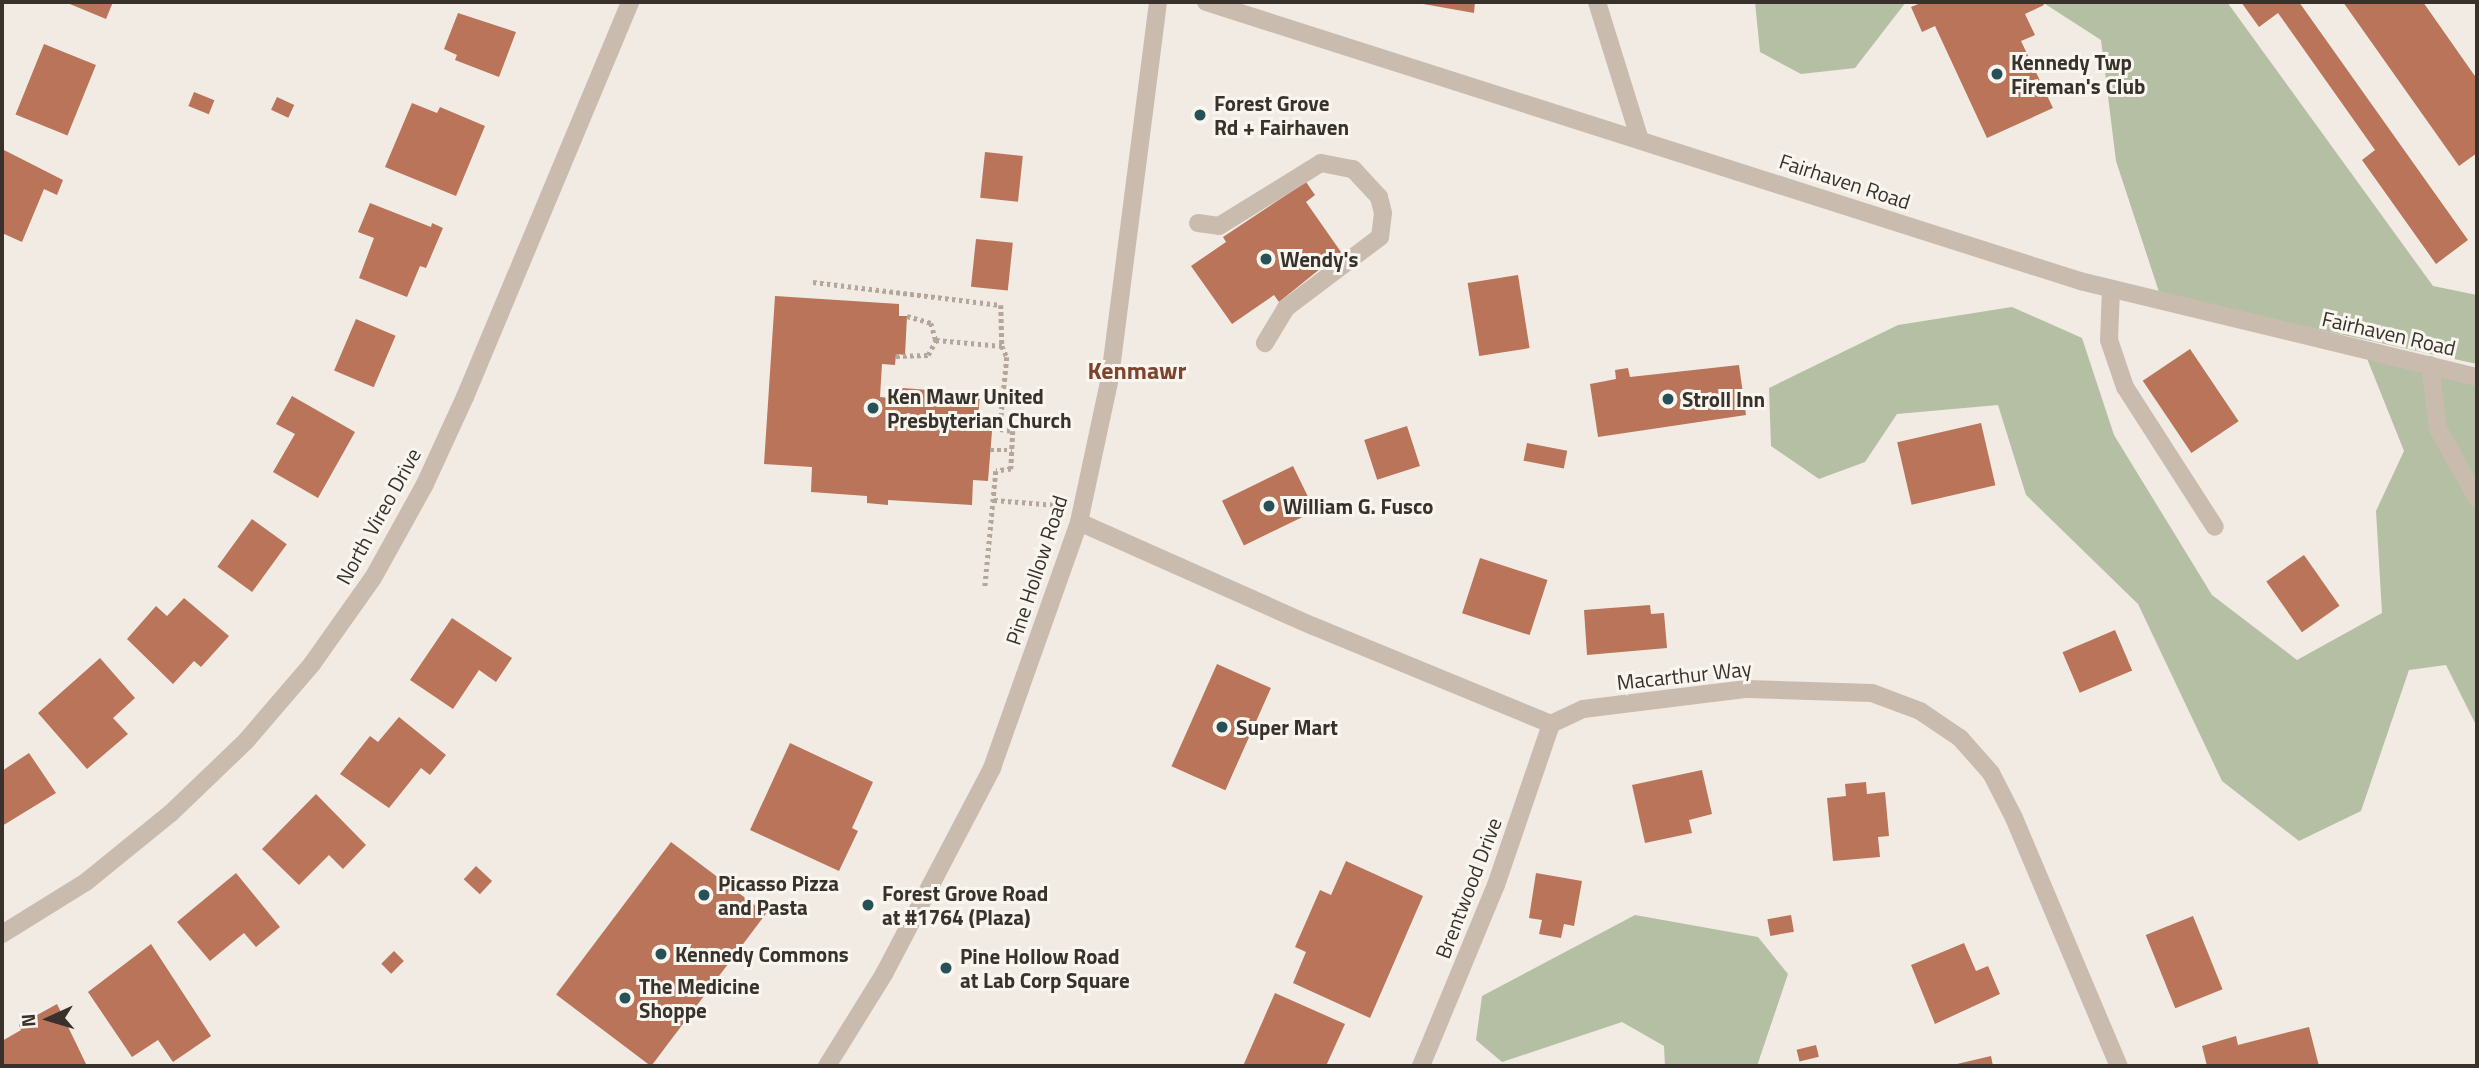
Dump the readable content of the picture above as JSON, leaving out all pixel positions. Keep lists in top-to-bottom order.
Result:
{
  "streets": {
    "street": [
      "Fairhaven Road",
      "North Vireo Drive",
      "Pine Hollow Road",
      "Macarthur Way",
      "Brentwood Drive"
    ]
  },
  "crossings": [
    ["Macarthur Way", "Brentwood Drive"]
  ],
  "districts": ["Kenmawr"],
  "places": [
    "Kennedy Twp Fireman's Club",
    "Forest Grove Rd + Fairhaven",
    "Wendy's",
    "Stroll Inn",
    "Ken Mawr United Presbyterian Church",
    "William G. Fusco",
    "Super Mart",
    "Picasso Pizza and Pasta",
    "Forest Grove Road at #1764 (Plaza)",
    "Kennedy Commons",
    "Pine Hollow Road at Lab Corp Square",
    "The Medicine Shoppe"
  ],
  "north": "left"
}
